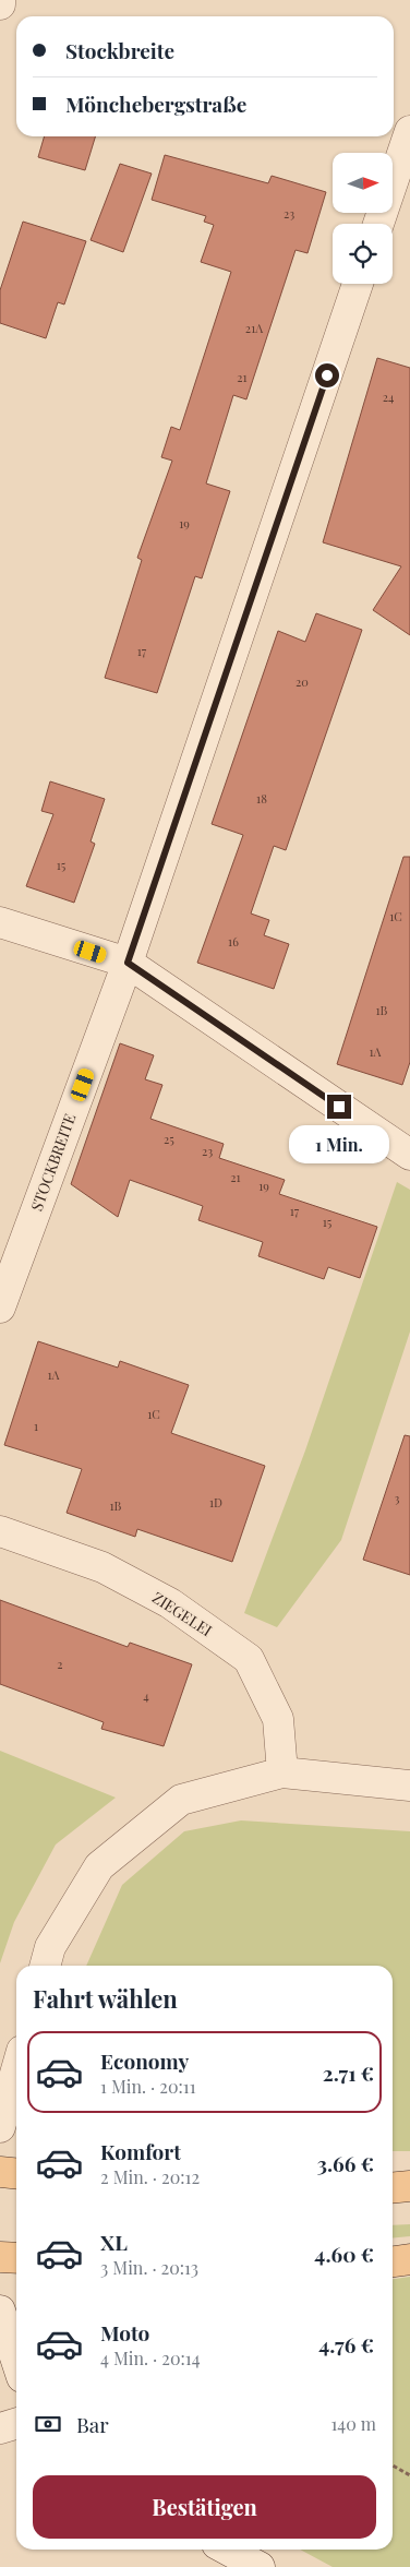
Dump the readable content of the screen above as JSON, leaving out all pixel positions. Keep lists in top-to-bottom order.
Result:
{
  "streets": {
    "street": ["STOCKBREITE", "ZIEGELEI"]
  },
  "house_numbers": [
    "23",
    "21A",
    "21",
    "24",
    "19",
    "17",
    "20",
    "18",
    "15",
    "1C",
    "16",
    "1B",
    "1A",
    "25",
    "23",
    "21",
    "19",
    "17",
    "15",
    "1A",
    "1C",
    "1",
    "3",
    "1D",
    "1B",
    "2",
    "4"
  ],
  "north": "right",
  "page": {
    "banner": ["Stockbreite", "Mönchebergstraße"],
    "bubble": "1 Min.",
    "heading": "Fahrt wählen",
    "list": [
      {
        "name": "Economy",
        "note": "1 Min. · 20:11",
        "value": "2.71 €"
      },
      {
        "name": "Komfort",
        "note": "2 Min. · 20:12",
        "value": "3.66 €"
      },
      {
        "name": "XL",
        "note": "3 Min. · 20:13",
        "value": "4.60 €"
      },
      {
        "name": "Moto",
        "note": "4 Min. · 20:14",
        "value": "4.76 €"
      }
    ],
    "pay": ["Bar", "140 m"],
    "buttons": "Bestätigen"
  }
}
